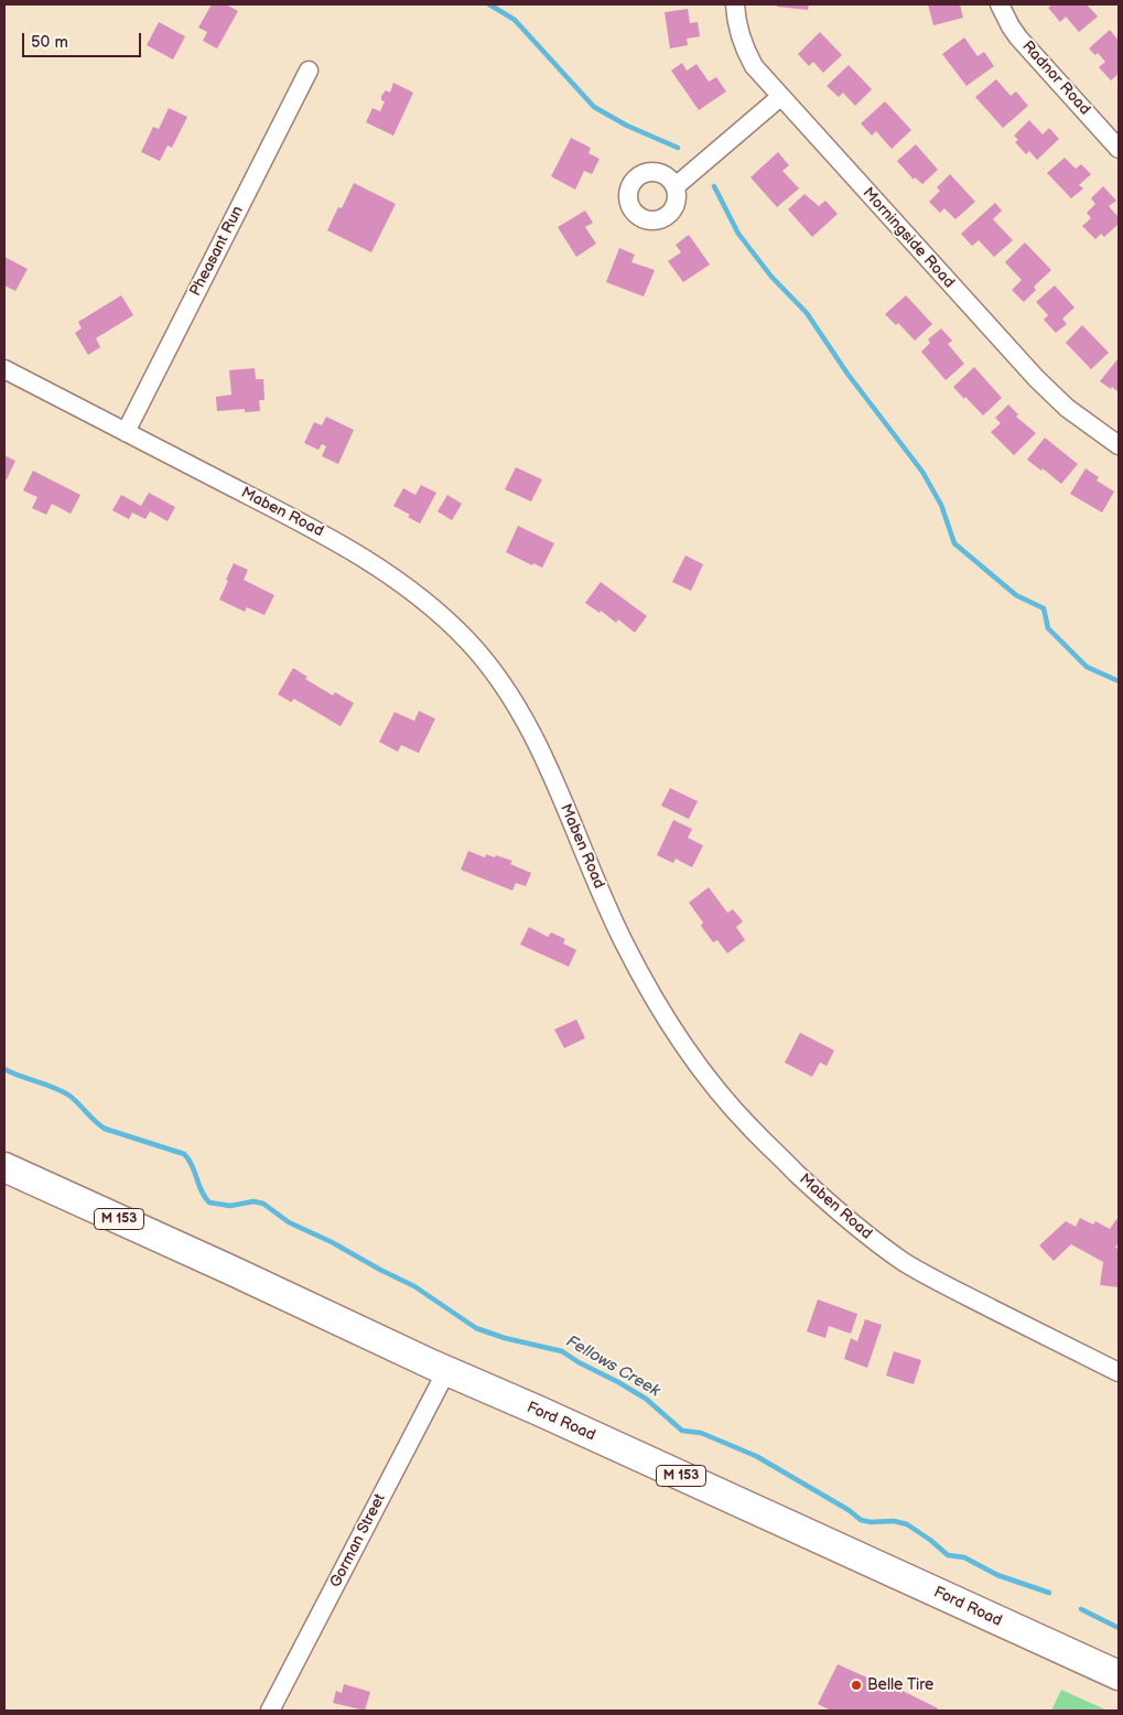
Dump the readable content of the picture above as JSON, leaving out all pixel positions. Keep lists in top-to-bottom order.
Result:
{
  "streets": {
    "main road": ["M 153", "Ford Road"],
    "street": [
      "Radnor Road",
      "Morningside Road",
      "Pheasant Run",
      "Maben Road",
      "Gorman Street"
    ]
  },
  "crossings": [
    ["Pheasant Run", "Maben Road"],
    ["Ford Road", "Gorman Street"]
  ],
  "water": ["Fellows Creek"],
  "places": ["Belle Tire"],
  "scale_bar": "50 m"
}
